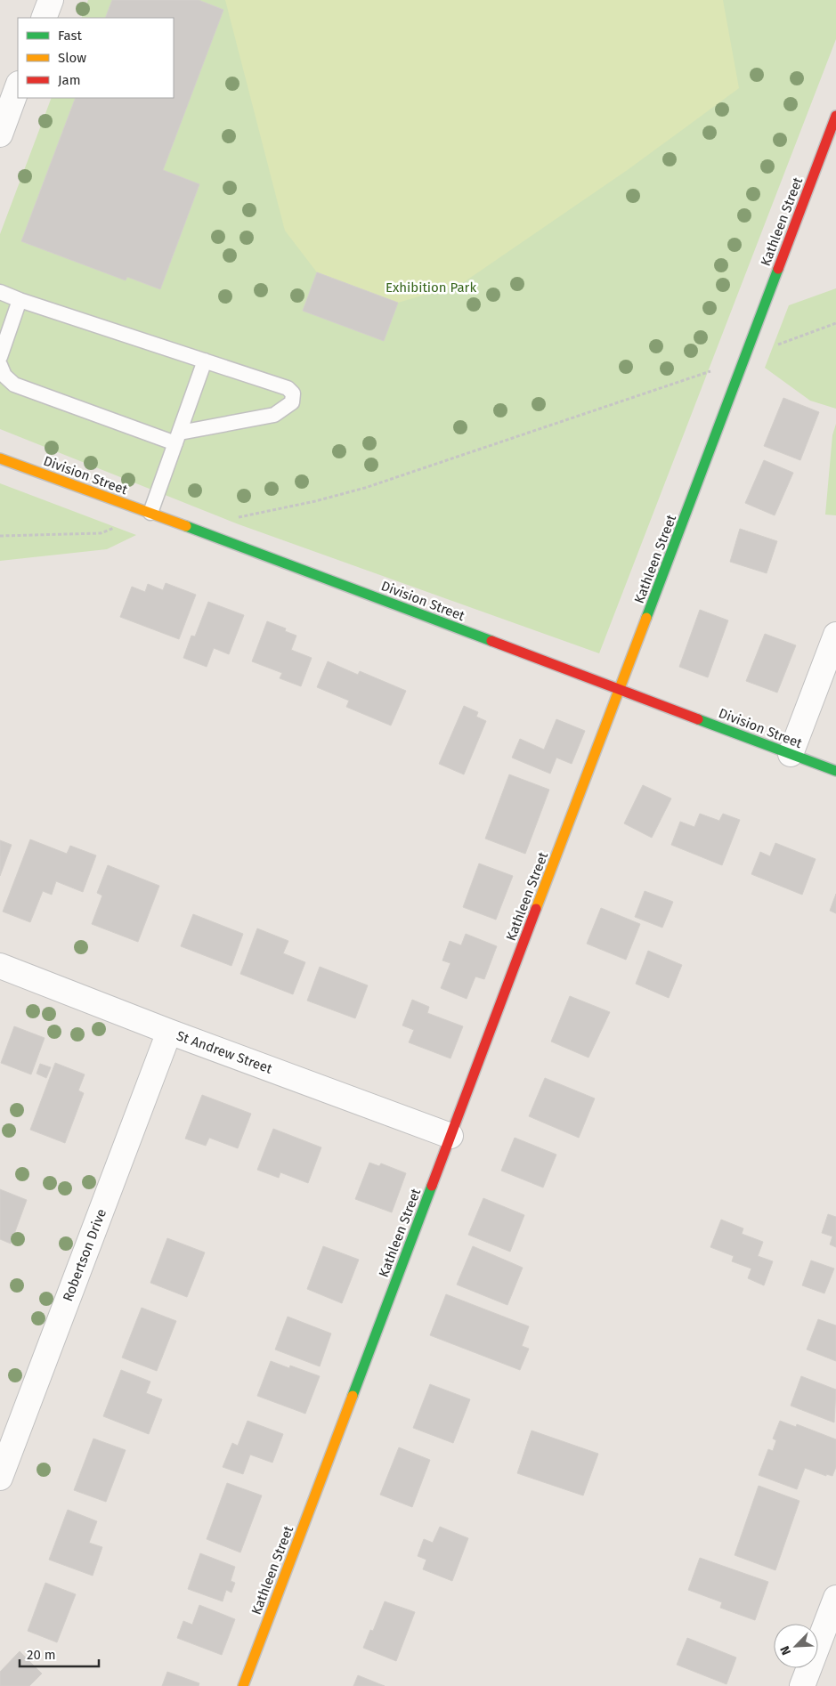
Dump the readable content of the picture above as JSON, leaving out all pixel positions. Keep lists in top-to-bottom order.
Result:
{
  "streets": {
    "street": [
      "Kathleen Street",
      "Division Street",
      "St Andrew Street",
      "Robertson Drive"
    ]
  },
  "crossings": [
    ["Kathleen Street", "Division Street"],
    ["Kathleen Street", "St Andrew Street"],
    ["St Andrew Street", "Robertson Drive"]
  ],
  "parks": ["Exhibition Park"],
  "legend": ["Fast", "Slow", "Jam"],
  "scale_bar": "20 m",
  "north": "bottom left"
}
